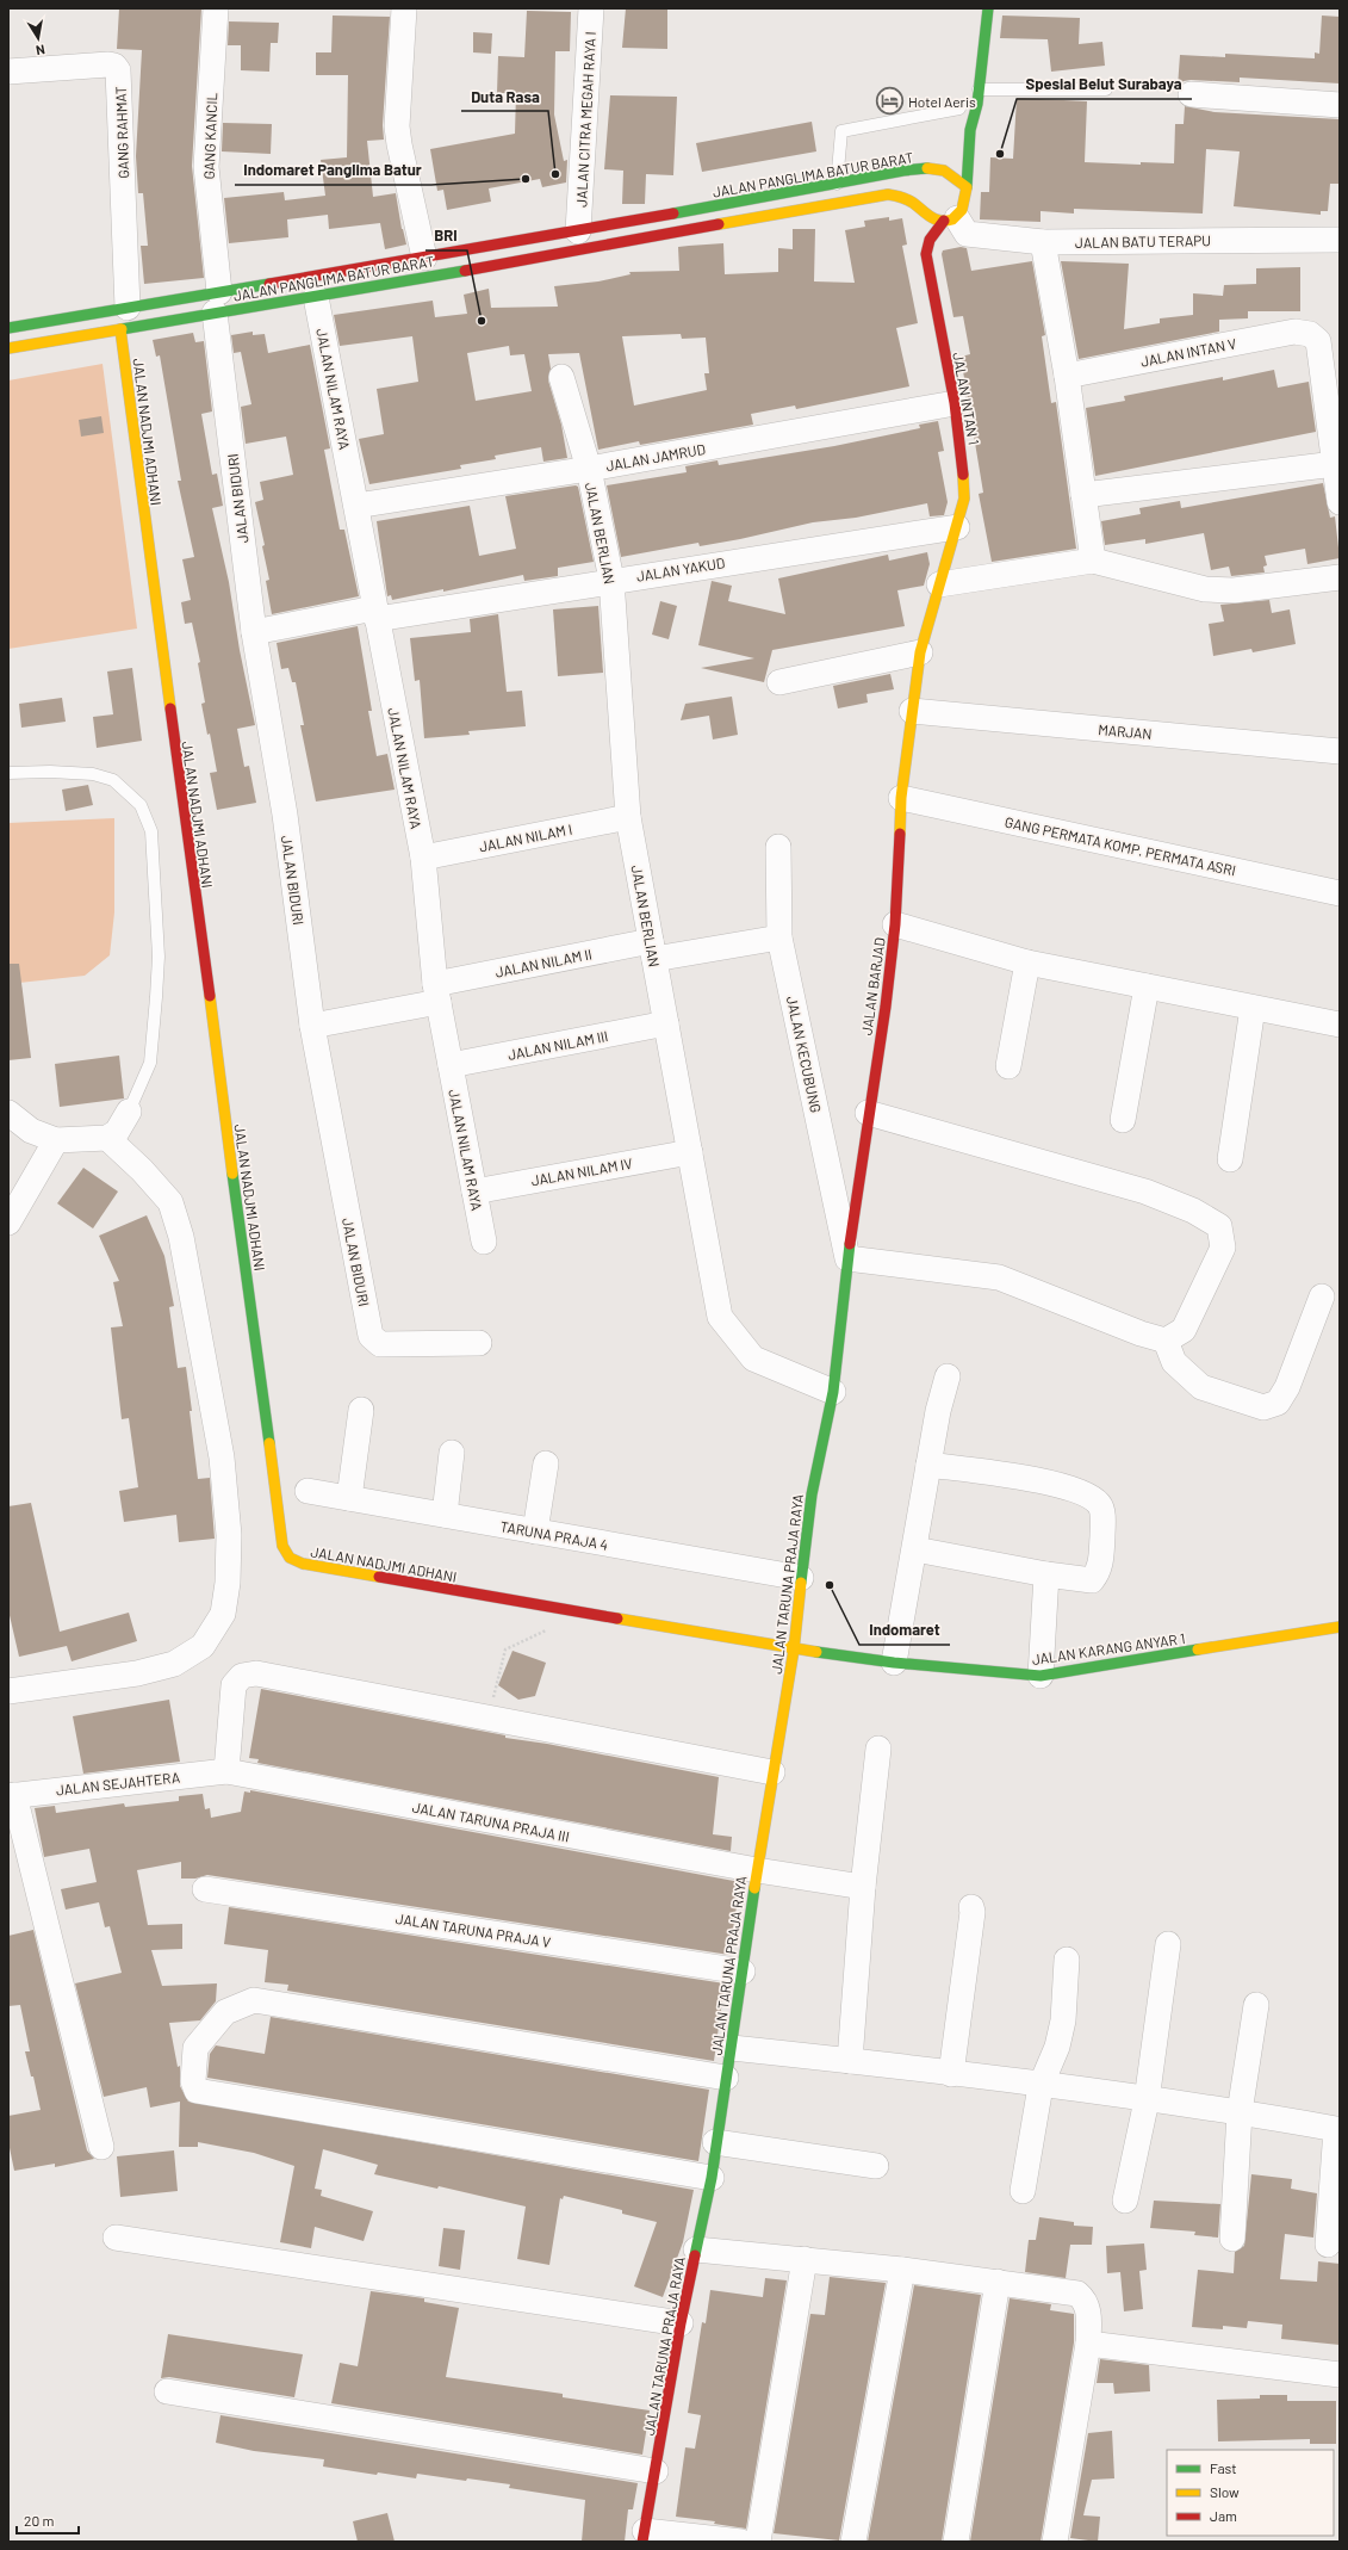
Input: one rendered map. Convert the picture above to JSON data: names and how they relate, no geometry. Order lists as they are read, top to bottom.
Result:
{
  "streets": {
    "main road": [
      "JALAN PANGLIMA BATUR BARAT",
      "JALAN INTAN 1",
      "JALAN NADJMI ADHANI",
      "JALAN BARJAD",
      "JALAN TARUNA PRAJA RAYA",
      "JALAN KARANG ANYAR 1"
    ],
    "street": [
      "JALAN CITRA MEGAH RAYA I",
      "GANG RAHMAT",
      "GANG KANCIL",
      "JALAN BATU TERAPU",
      "JALAN INTAN V",
      "JALAN NILAM RAYA",
      "JALAN JAMRUD",
      "JALAN BIDURI",
      "JALAN BERLIAN",
      "JALAN YAKUD",
      "MARJAN",
      "JALAN NILAM I",
      "GANG PERMATA KOMP. PERMATA ASRI",
      "JALAN NILAM II",
      "JALAN NILAM III",
      "JALAN KECUBUNG",
      "JALAN NILAM IV",
      "TARUNA PRAJA 4",
      "JALAN SEJAHTERA",
      "JALAN TARUNA PRAJA III",
      "JALAN TARUNA PRAJA V"
    ]
  },
  "crossings": [
    ["JALAN CITRA MEGAH RAYA I", "JALAN PANGLIMA BATUR BARAT"],
    ["GANG RAHMAT", "JALAN PANGLIMA BATUR BARAT"],
    ["GANG RAHMAT", "JALAN NADJMI ADHANI"],
    ["GANG KANCIL", "JALAN PANGLIMA BATUR BARAT"],
    ["GANG KANCIL", "JALAN BIDURI"],
    ["JALAN PANGLIMA BATUR BARAT", "JALAN BATU TERAPU"],
    ["JALAN PANGLIMA BATUR BARAT", "JALAN NILAM RAYA"],
    ["JALAN PANGLIMA BATUR BARAT", "JALAN INTAN 1"],
    ["JALAN PANGLIMA BATUR BARAT", "JALAN NADJMI ADHANI"],
    ["JALAN PANGLIMA BATUR BARAT", "JALAN BIDURI"],
    ["JALAN BATU TERAPU", "JALAN INTAN 1"],
    ["JALAN NILAM RAYA", "JALAN JAMRUD"],
    ["JALAN NILAM RAYA", "JALAN YAKUD"],
    ["JALAN NILAM RAYA", "JALAN NILAM I"],
    ["JALAN NILAM RAYA", "JALAN NILAM II"],
    ["JALAN NILAM RAYA", "JALAN NILAM III"],
    ["JALAN NILAM RAYA", "JALAN NILAM IV"],
    ["JALAN INTAN 1", "JALAN JAMRUD"],
    ["JALAN INTAN 1", "JALAN YAKUD"],
    ["JALAN INTAN 1", "JALAN BARJAD"],
    ["JALAN NADJMI ADHANI", "JALAN TARUNA PRAJA RAYA"],
    ["JALAN NADJMI ADHANI", "JALAN KARANG ANYAR 1"],
    ["JALAN JAMRUD", "JALAN BERLIAN"],
    ["JALAN BIDURI", "JALAN YAKUD"],
    ["JALAN BIDURI", "JALAN NILAM II"],
    ["JALAN BERLIAN", "JALAN YAKUD"],
    ["JALAN BERLIAN", "JALAN NILAM I"],
    ["JALAN BERLIAN", "JALAN NILAM II"],
    ["JALAN BERLIAN", "JALAN BARJAD"],
    ["JALAN BERLIAN", "JALAN NILAM III"],
    ["JALAN BERLIAN", "JALAN NILAM IV"],
    ["JALAN BERLIAN", "JALAN TARUNA PRAJA RAYA"],
    ["MARJAN", "JALAN BARJAD"],
    ["GANG PERMATA KOMP. PERMATA ASRI", "JALAN BARJAD"],
    ["JALAN NILAM II", "JALAN KECUBUNG"],
    ["JALAN BARJAD", "JALAN KECUBUNG"],
    ["JALAN BARJAD", "JALAN TARUNA PRAJA RAYA"],
    ["TARUNA PRAJA 4", "JALAN TARUNA PRAJA RAYA"],
    ["JALAN TARUNA PRAJA RAYA", "JALAN KARANG ANYAR 1"],
    ["JALAN TARUNA PRAJA RAYA", "JALAN TARUNA PRAJA III"],
    ["JALAN TARUNA PRAJA RAYA", "JALAN TARUNA PRAJA V"],
    ["JALAN SEJAHTERA", "JALAN TARUNA PRAJA III"]
  ],
  "places": {
    "hotel": ["Hotel Aeris"],
    "other": [
      "Spesial Belut Surabaya",
      "Duta Rasa",
      "Indomaret Panglima Batur",
      "BRI",
      "Indomaret"
    ]
  },
  "legend": ["Fast", "Slow", "Jam"],
  "scale_bar": "20 m",
  "north": "bottom"
}
